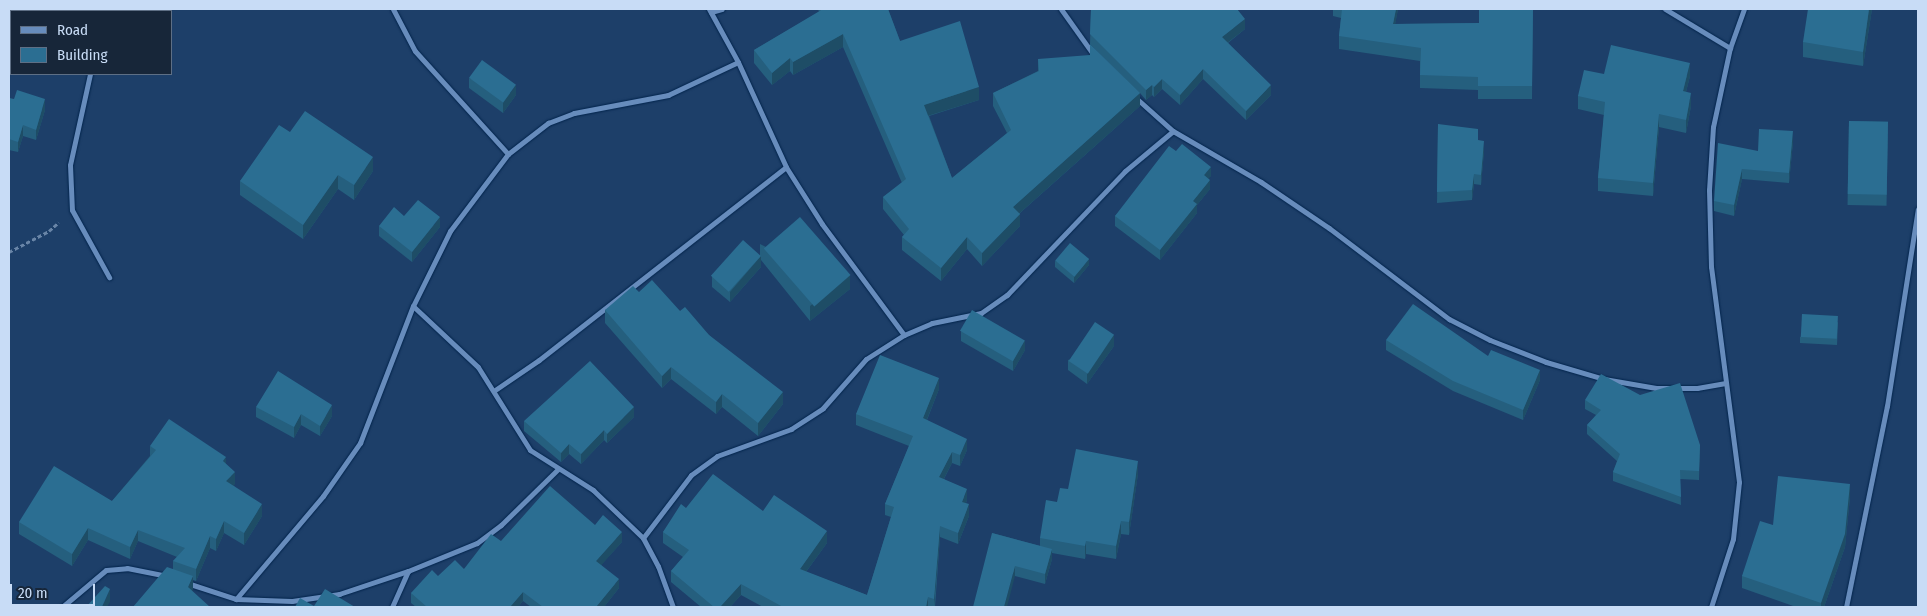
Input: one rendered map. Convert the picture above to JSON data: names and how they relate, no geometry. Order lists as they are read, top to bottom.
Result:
{
  "legend": ["Road", "Building"],
  "scale_bar": "20 m"
}
